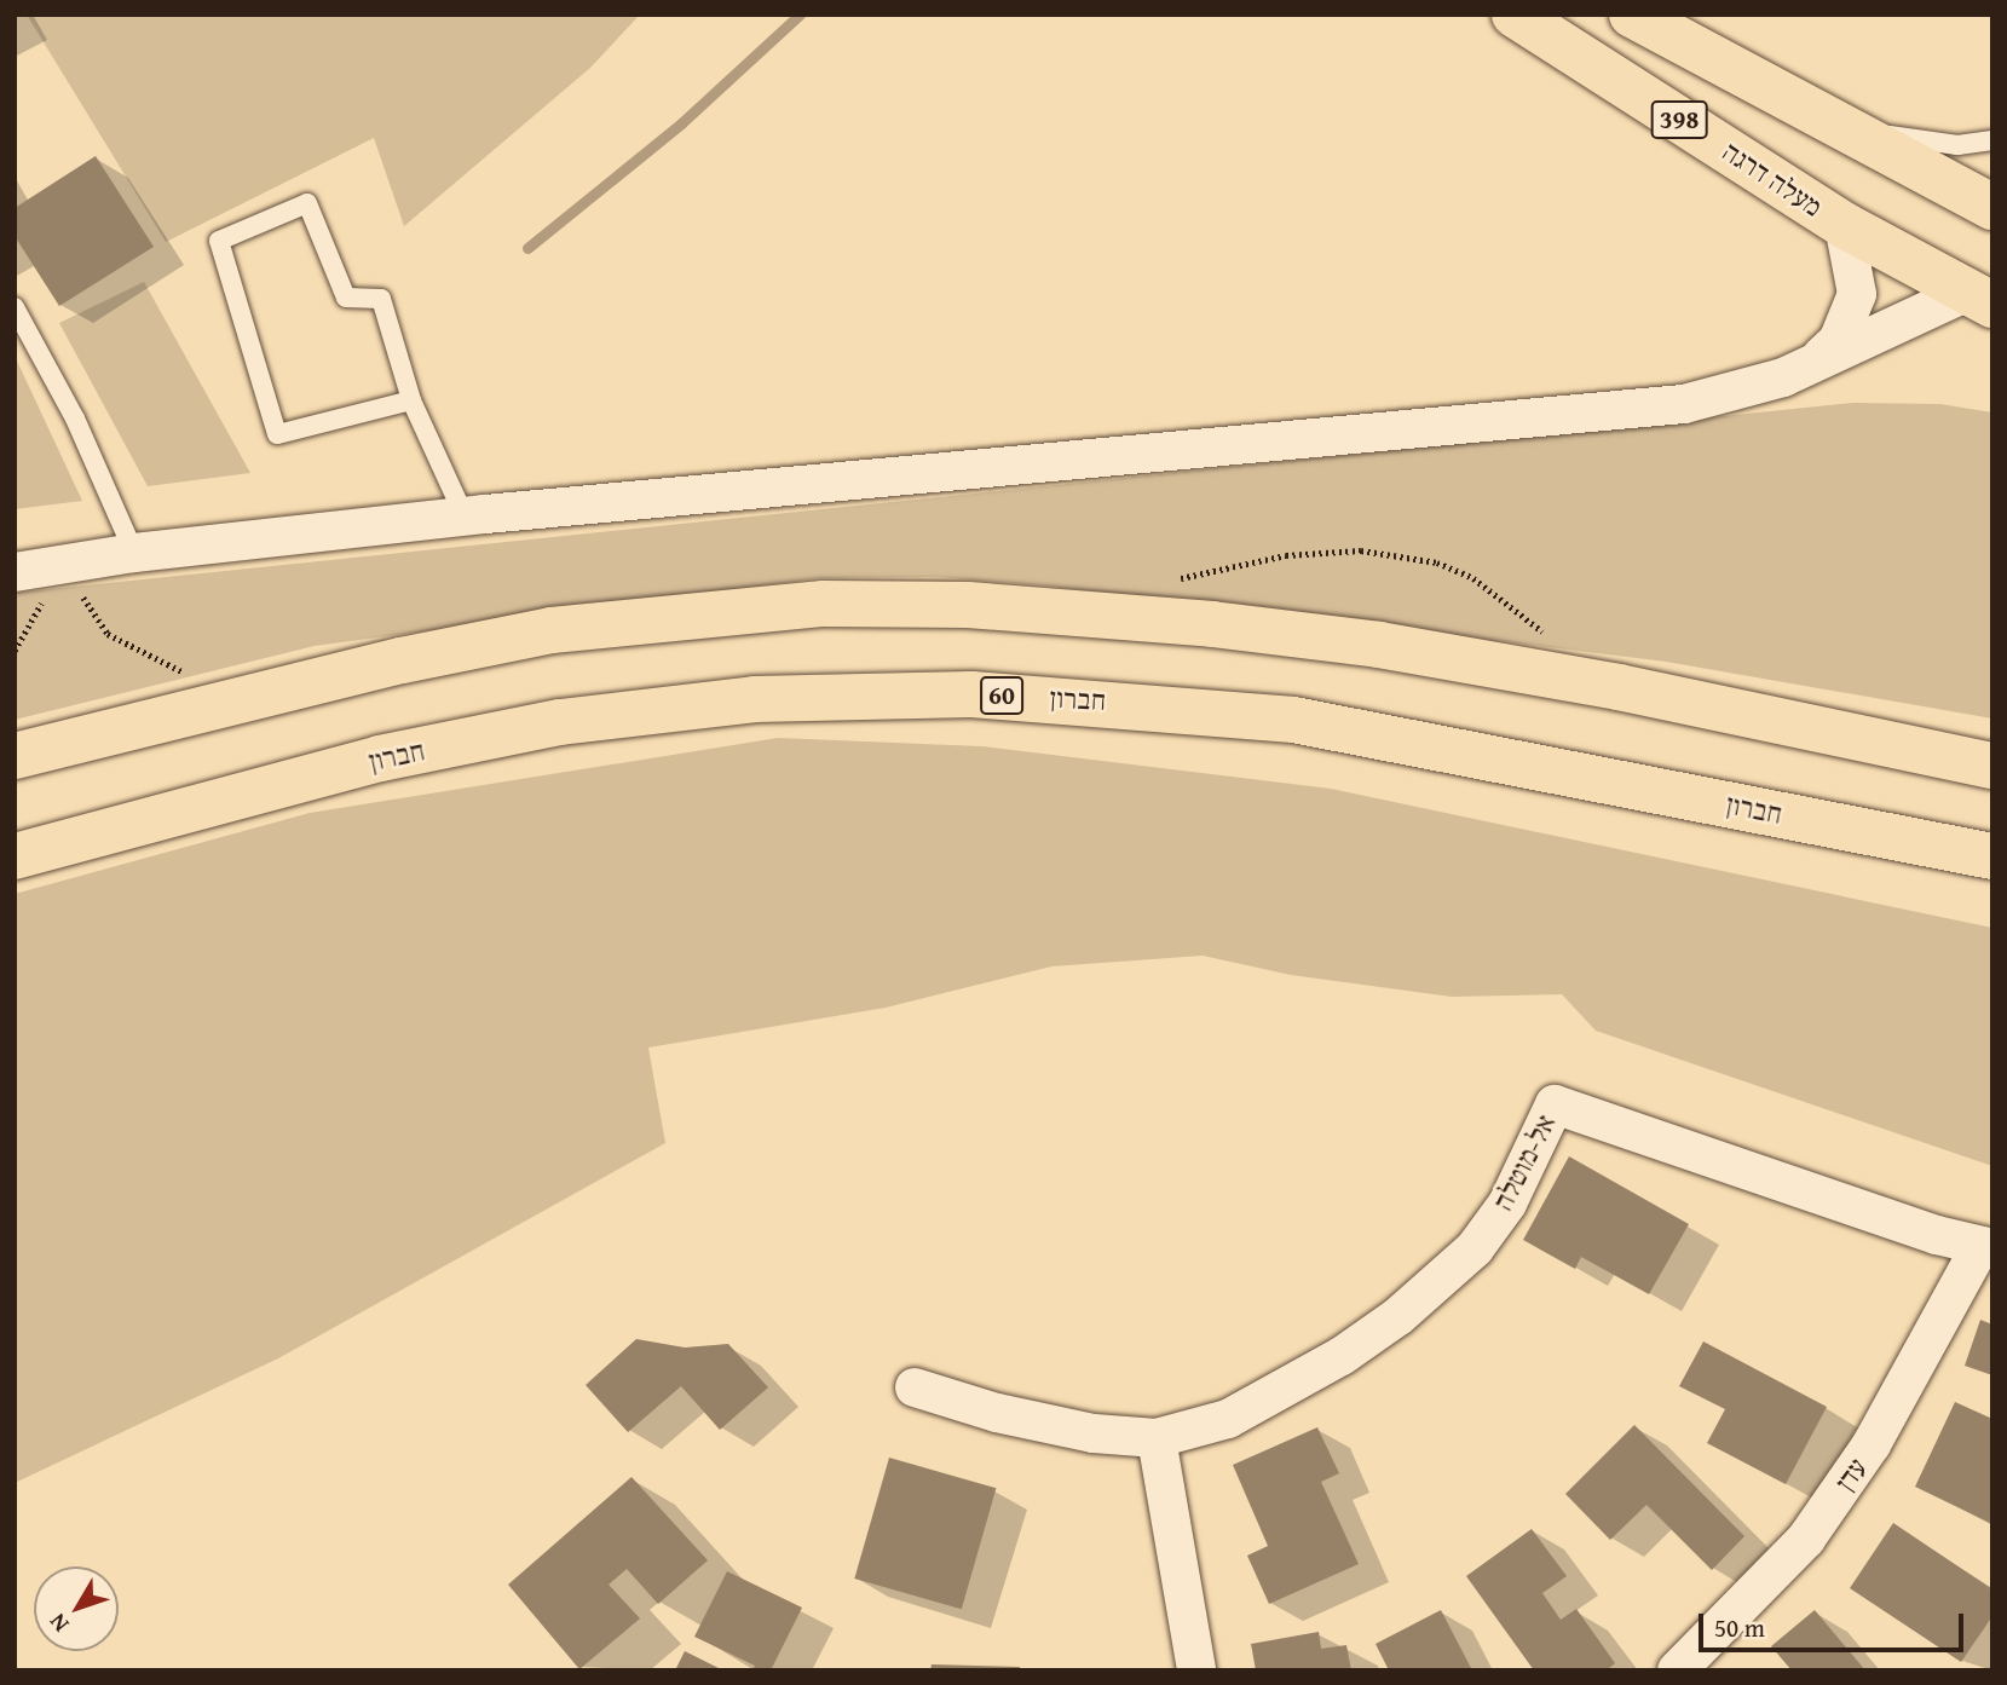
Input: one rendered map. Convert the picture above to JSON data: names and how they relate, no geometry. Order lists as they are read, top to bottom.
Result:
{
  "streets": {
    "main road": [
      "398",
      "מעלה דרגה",
      "60",
      "חברון"
    ],
    "street": ["אל-מוטלה", "עדן"]
  },
  "crossings": [
    ["אל-מוטלה", "עדן"]
  ],
  "scale_bar": "50 m",
  "north": "bottom left"
}
